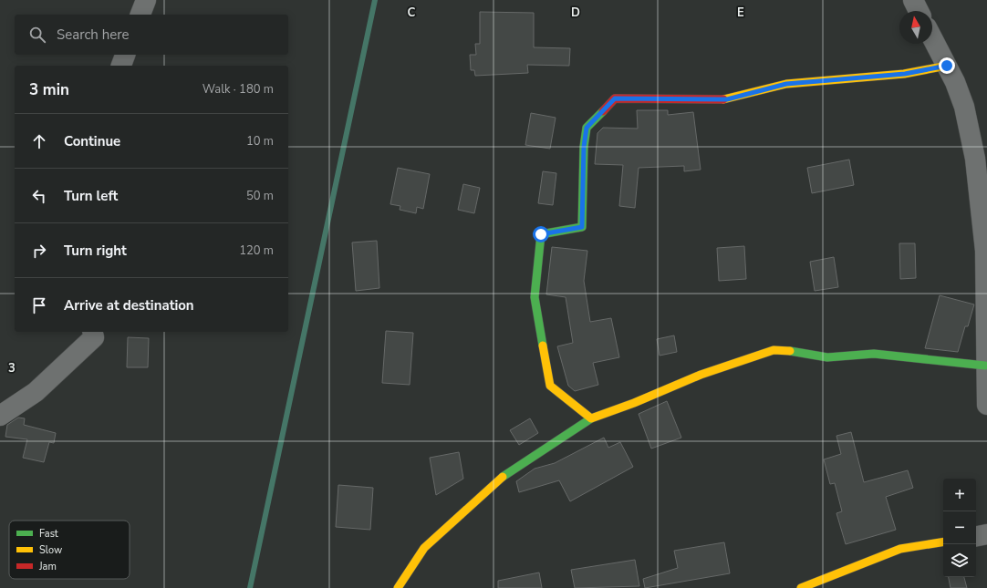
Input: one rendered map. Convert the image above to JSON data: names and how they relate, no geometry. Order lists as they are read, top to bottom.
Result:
{
  "legend": ["Fast", "Slow", "Jam"],
  "north": "top",
  "page": {
    "search": "Search here",
    "heading": ["3 min", "Walk · 180 m"],
    "list": [
      ["Continue", "10 m"],
      ["Turn left", "50 m"],
      ["Turn right", "120 m"],
      "Arrive at destination"
    ],
    "map_buttons": ["+", "−"]
  },
  "grid": {
    "columns": ["C", "D", "E"],
    "rows": ["3"]
  }
}
